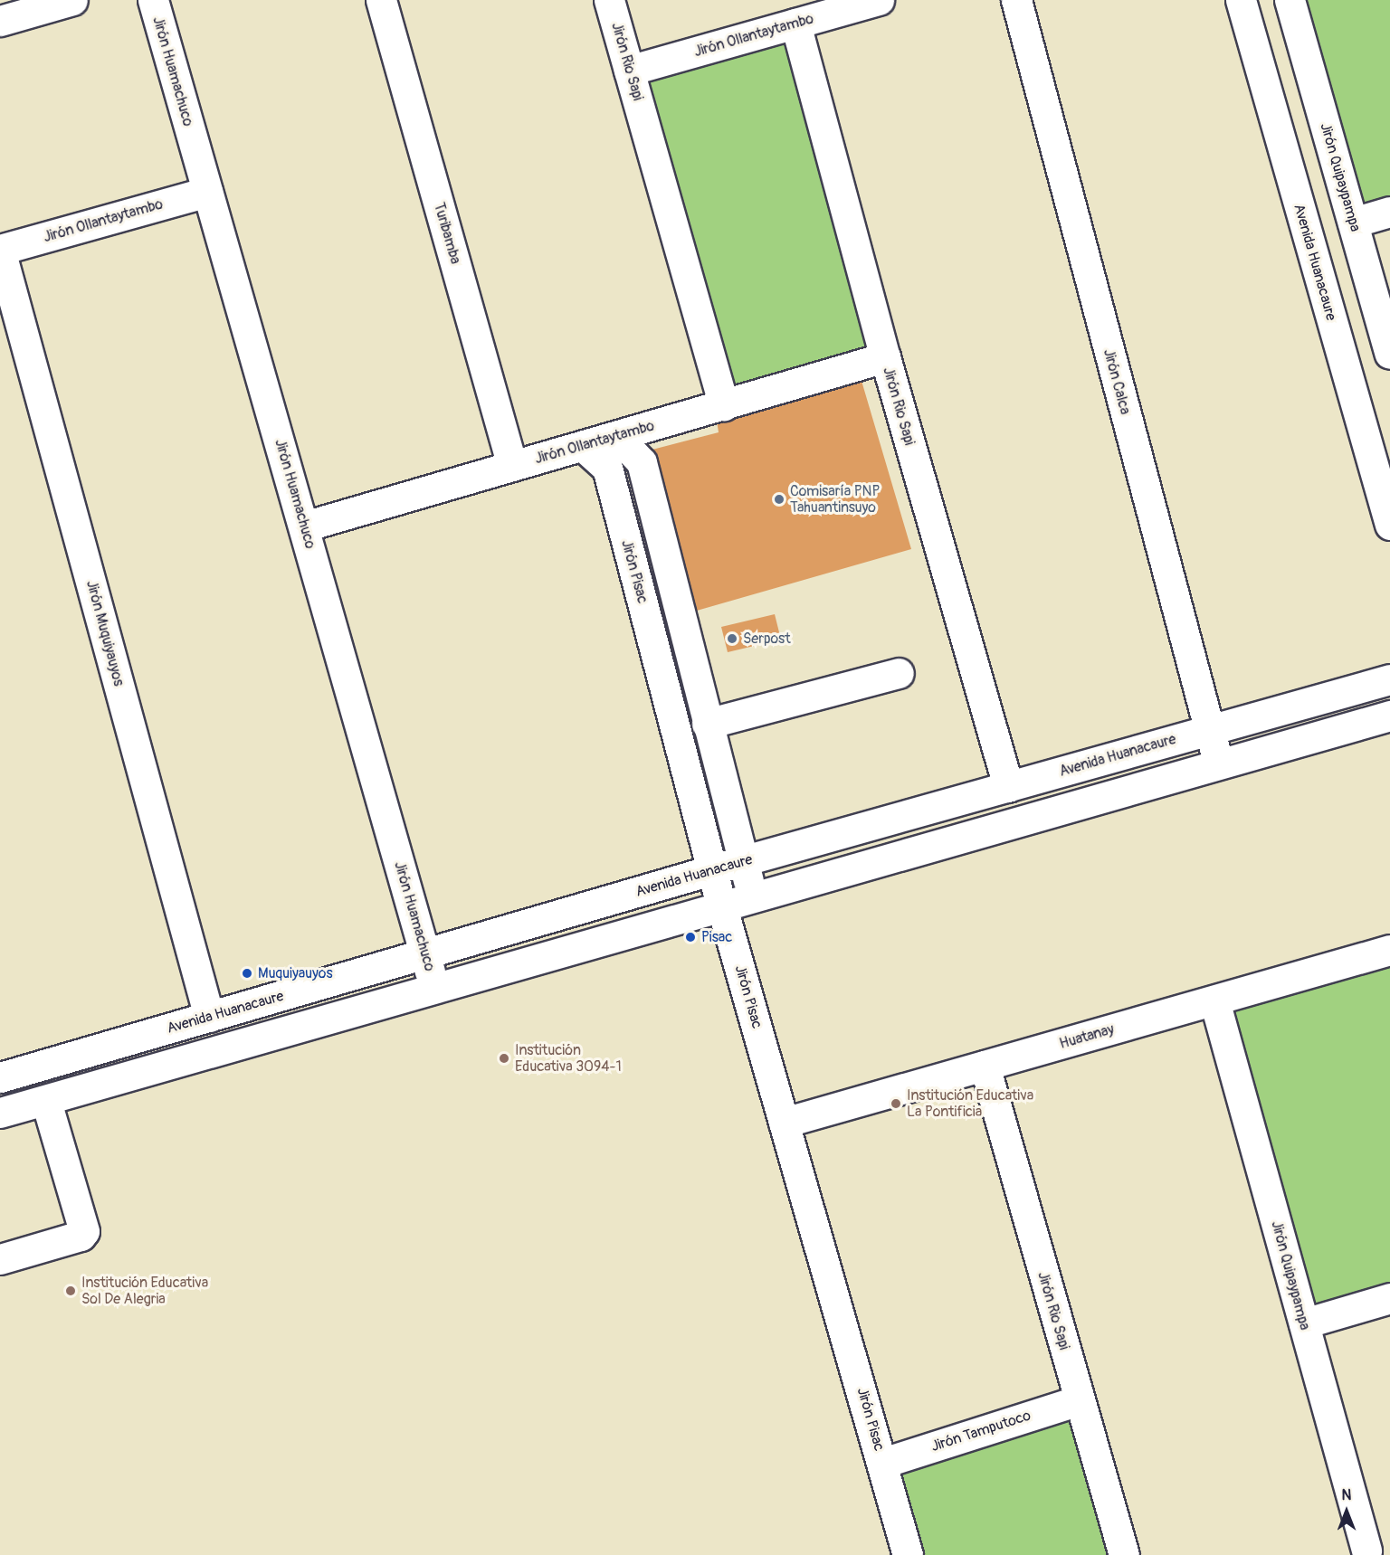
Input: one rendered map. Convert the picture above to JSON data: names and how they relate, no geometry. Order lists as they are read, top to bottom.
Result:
{
  "streets": {
    "street": [
      "Jirón Ollantaytambo",
      "Jirón Rio Sapi",
      "Jirón Huamachuco",
      "Jirón Quipaypampa",
      "Turibamba",
      "Avenida Huanacaure",
      "Jirón Calca",
      "Jirón Pisac",
      "Jirón Muquiyauyos",
      "Huatanay",
      "Jirón Tamputoco"
    ]
  },
  "crossings": [
    ["Jirón Ollantaytambo", "Jirón Rio Sapi"],
    ["Jirón Ollantaytambo", "Jirón Huamachuco"],
    ["Jirón Ollantaytambo", "Turibamba"],
    ["Jirón Ollantaytambo", "Jirón Pisac"],
    ["Jirón Ollantaytambo", "Jirón Muquiyauyos"],
    ["Jirón Rio Sapi", "Avenida Huanacaure"],
    ["Jirón Rio Sapi", "Huatanay"],
    ["Jirón Rio Sapi", "Jirón Tamputoco"],
    ["Jirón Huamachuco", "Avenida Huanacaure"],
    ["Jirón Quipaypampa", "Huatanay"],
    ["Avenida Huanacaure", "Jirón Calca"],
    ["Avenida Huanacaure", "Jirón Pisac"],
    ["Avenida Huanacaure", "Jirón Muquiyauyos"],
    ["Jirón Pisac", "Huatanay"],
    ["Jirón Pisac", "Jirón Tamputoco"]
  ],
  "places": [
    "Comisaría PNP Tahuantinsuyo",
    "Serpost",
    "Pisac",
    "Muquiyauyos",
    "Institución Educativa 3094-1",
    "Institución Educativa La Pontificia",
    "Institución Educativa Sol De Alegria"
  ],
  "north": "top"
}
